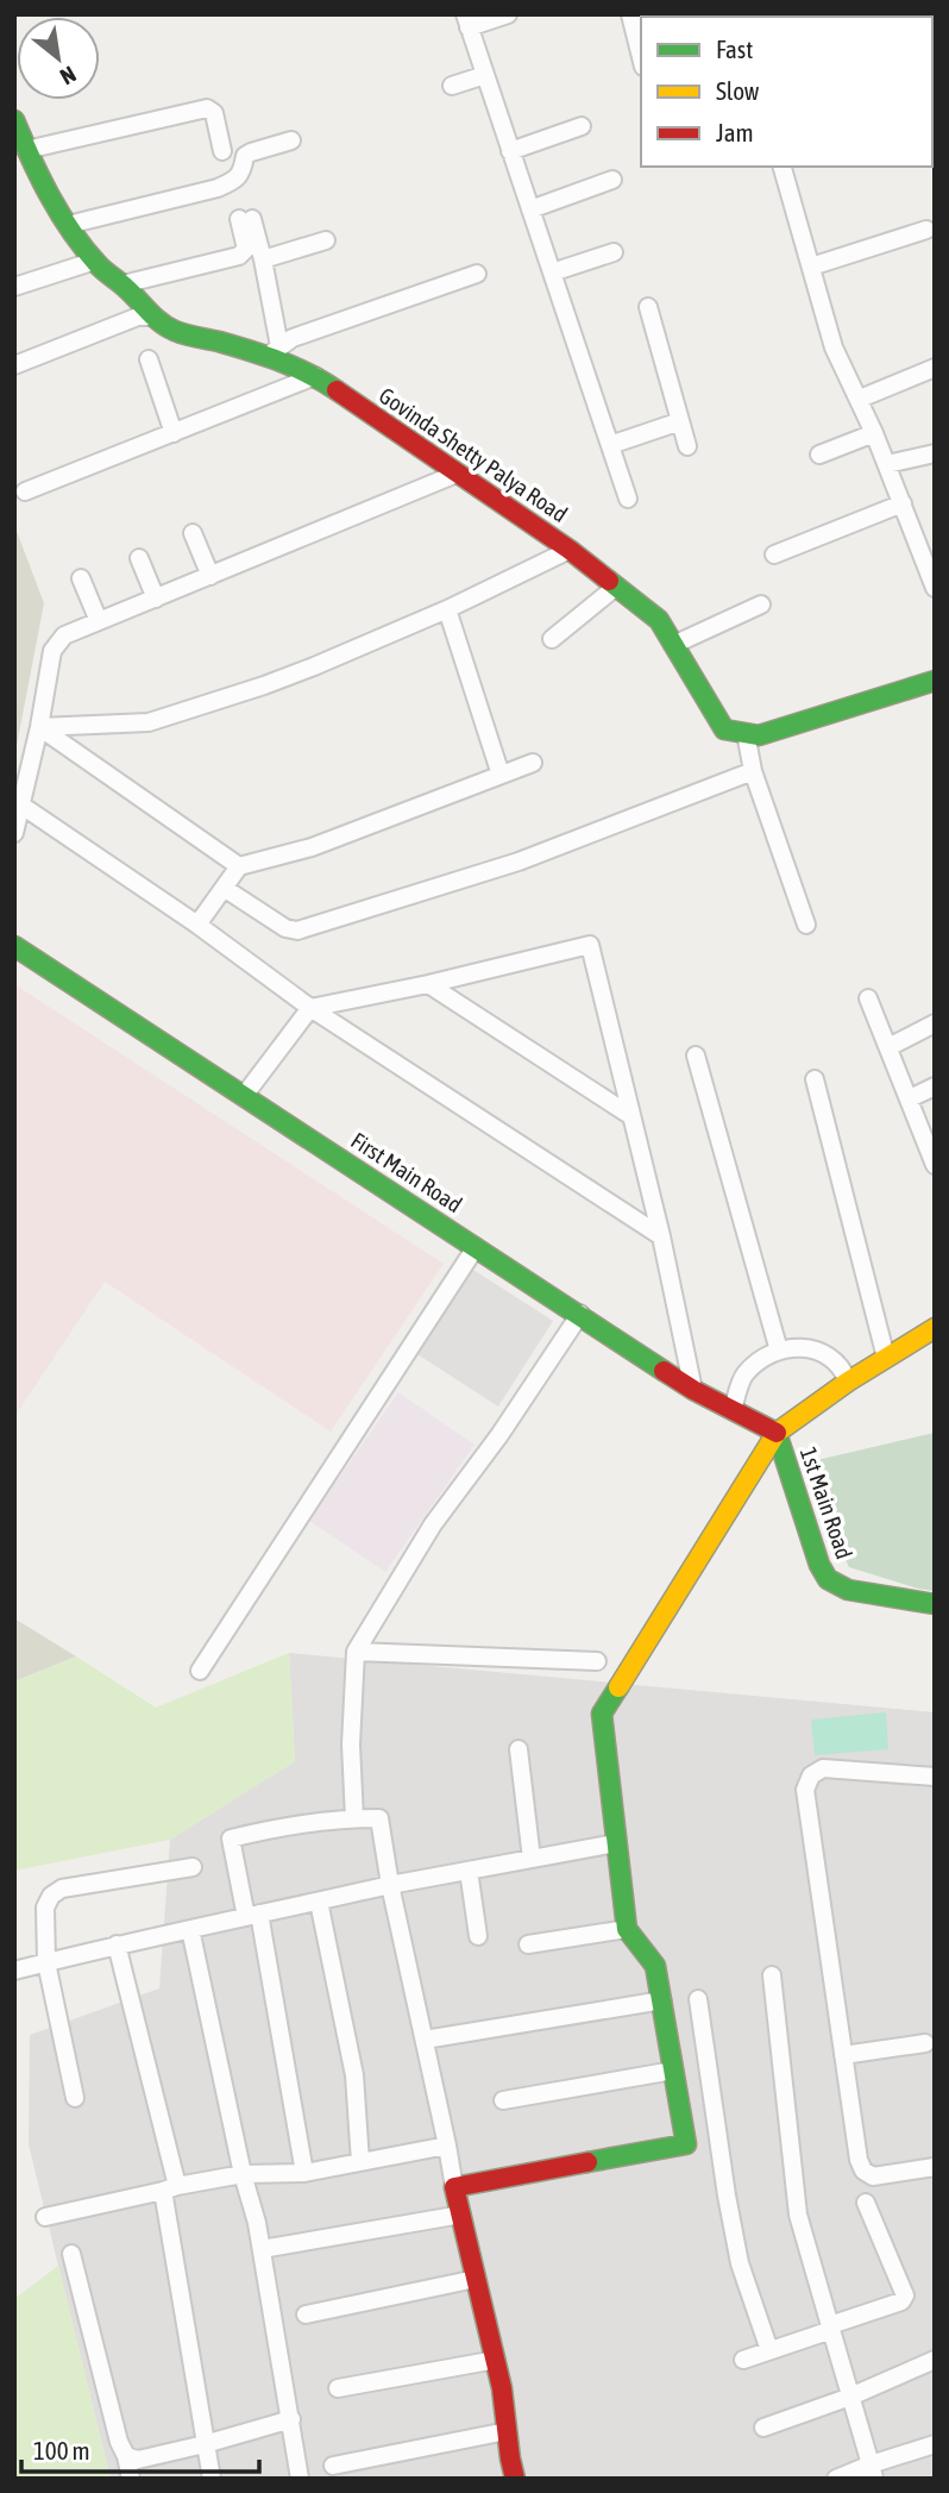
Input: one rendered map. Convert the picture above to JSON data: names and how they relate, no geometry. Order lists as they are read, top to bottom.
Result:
{
  "streets": {
    "street": ["Govinda Shetty Palya Road", "First Main Road", "1st Main Road"]
  },
  "crossings": [
    ["First Main Road", "1st Main Road"]
  ],
  "legend": ["Fast", "Slow", "Jam"],
  "scale_bar": "100 m",
  "north": "bottom right"
}
